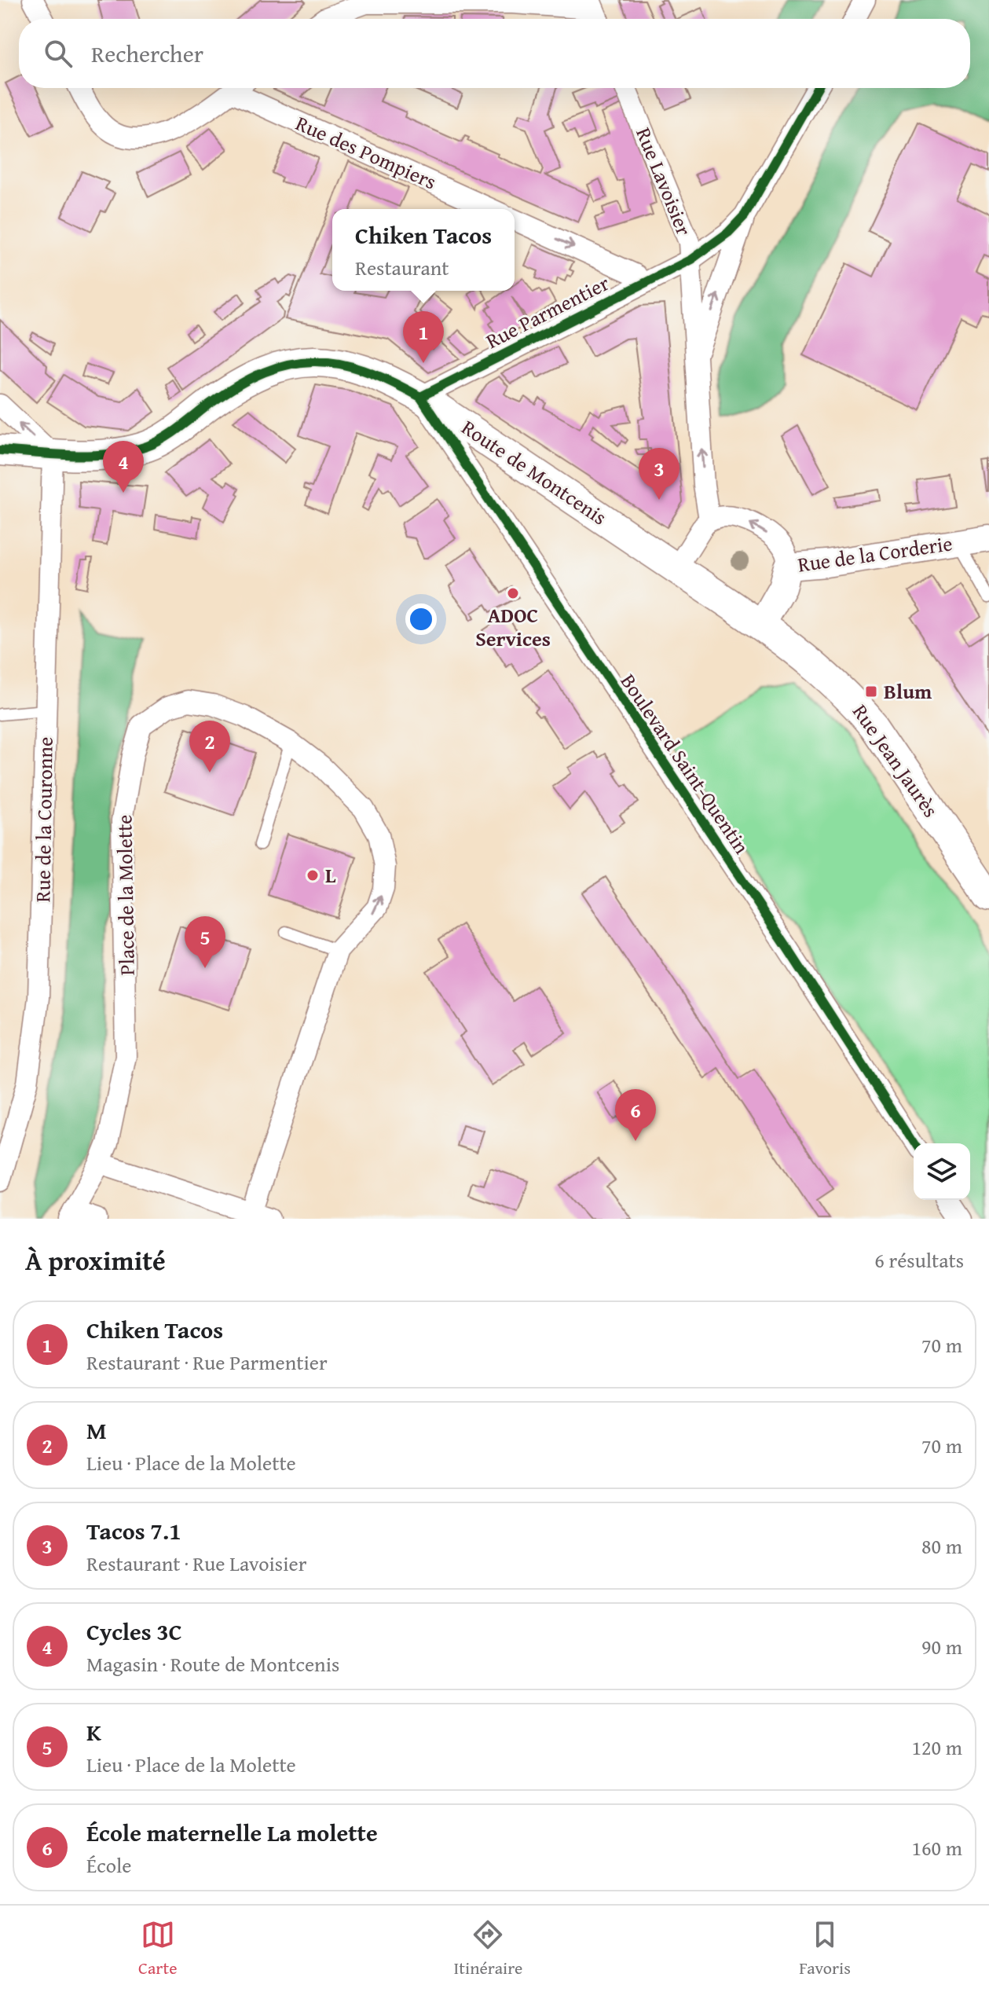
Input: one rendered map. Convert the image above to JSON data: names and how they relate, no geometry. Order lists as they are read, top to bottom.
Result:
{
  "streets": {
    "main road": ["Route de Montcenis", "Rue Jean Jaurès"],
    "street": [
      "Rue des Pompiers",
      "Rue Lavoisier",
      "Rue Parmentier",
      "Rue de la Corderie",
      "Boulevard Saint-Quentin",
      "Rue de la Couronne",
      "Place de la Molette"
    ]
  },
  "crossings": [
    ["Rue Lavoisier", "Rue Parmentier"],
    ["Rue Parmentier", "Route de Montcenis"],
    ["Rue Parmentier", "Boulevard Saint-Quentin"],
    ["Route de Montcenis", "Rue de la Corderie"],
    ["Route de Montcenis", "Rue Jean Jaurès"],
    ["Route de Montcenis", "Boulevard Saint-Quentin"],
    ["Route de Montcenis", "Rue de la Couronne"],
    ["Rue de la Corderie", "Rue Jean Jaurès"]
  ],
  "places": {
    "other": ["ADOC Services", "L"],
    "transit": ["Blum"]
  },
  "page": {
    "search": "Rechercher",
    "popup": ["Chiken Tacos", "Restaurant"],
    "pins": [
      "1",
      "4",
      "3",
      "2",
      "5",
      "6"
    ],
    "heading": ["À proximité", "6 résultats"],
    "list": [
      {
        "mark": "1",
        "name": "Chiken Tacos",
        "note": "Restaurant · Rue Parmentier",
        "value": "70 m"
      },
      {
        "mark": "2",
        "name": "M",
        "note": "Lieu · Place de la Molette",
        "value": "70 m"
      },
      {
        "mark": "3",
        "name": "Tacos 7.1",
        "note": "Restaurant · Rue Lavoisier",
        "value": "80 m"
      },
      {
        "mark": "4",
        "name": "Cycles 3C",
        "note": "Magasin · Route de Montcenis",
        "value": "90 m"
      },
      {
        "mark": "5",
        "name": "K",
        "note": "Lieu · Place de la Molette",
        "value": "120 m"
      },
      {
        "mark": "6",
        "name": "École maternelle La molette",
        "note": "École",
        "value": "160 m"
      }
    ],
    "nav": ["Carte", "Itinéraire", "Favoris"]
  }
}
